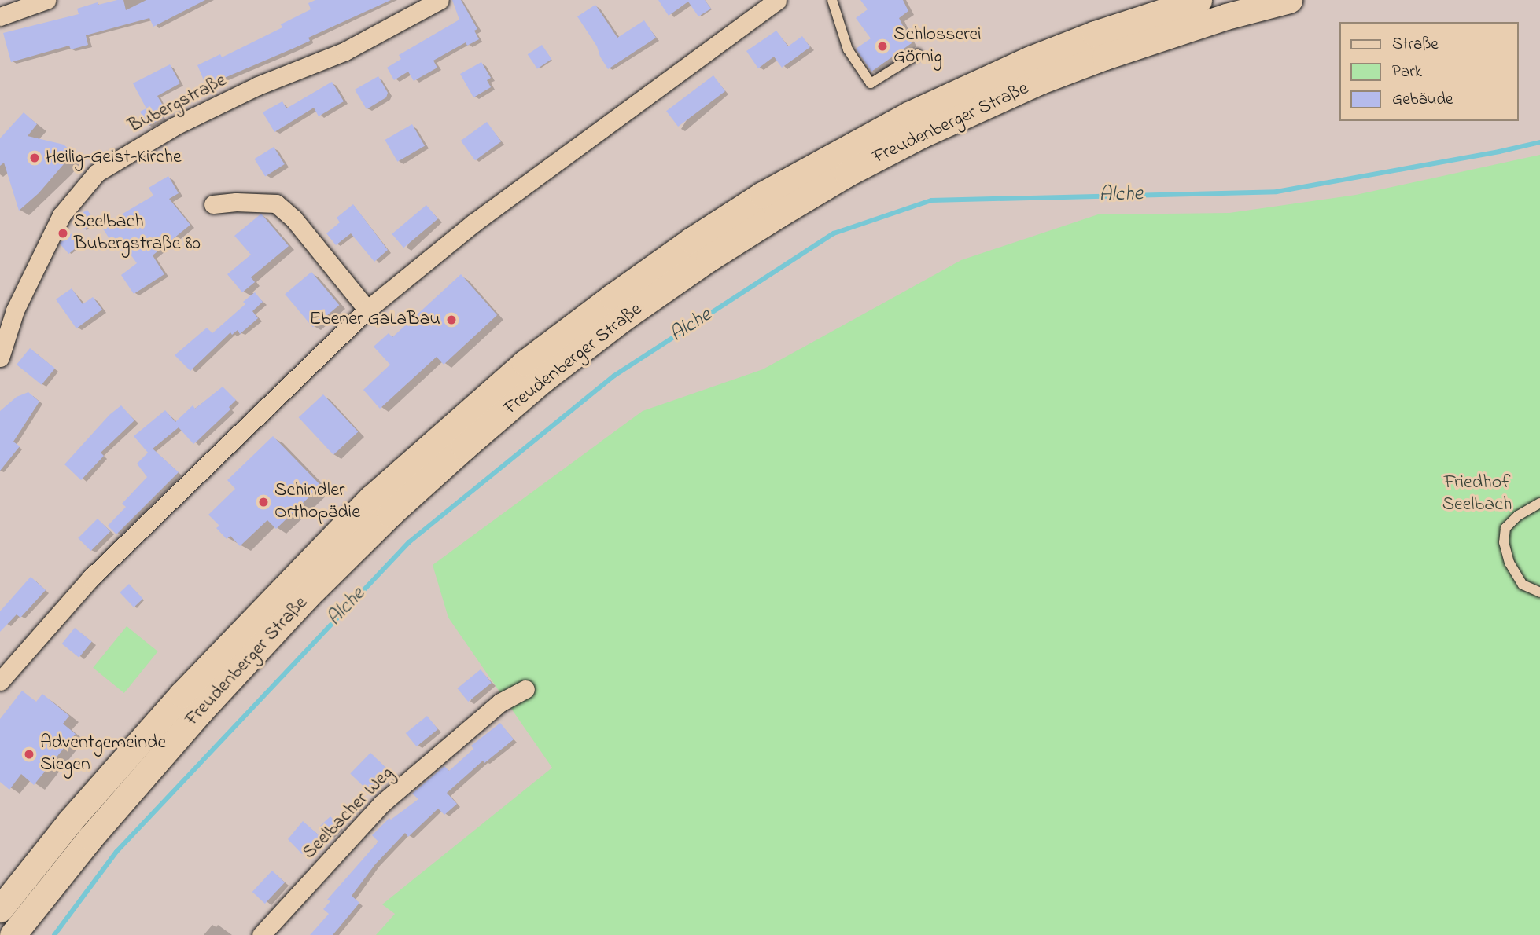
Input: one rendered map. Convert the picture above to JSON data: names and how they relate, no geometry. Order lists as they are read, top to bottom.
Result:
{
  "streets": {
    "main road": ["Freudenberger Straße"],
    "street": ["Bubergstraße", "Seelbacher Weg"]
  },
  "water": ["Alche"],
  "parks": ["Friedhof Seelbach"],
  "places": [
    "Schlosserei Görnig",
    "Heilig-Geist-Kirche",
    "Seelbach Bubergstraße 80",
    "Ebener GaLaBau",
    "Schindler Orthopädie",
    "Adventgemeinde Siegen"
  ],
  "legend": ["Straße", "Park", "Gebäude"]
}
